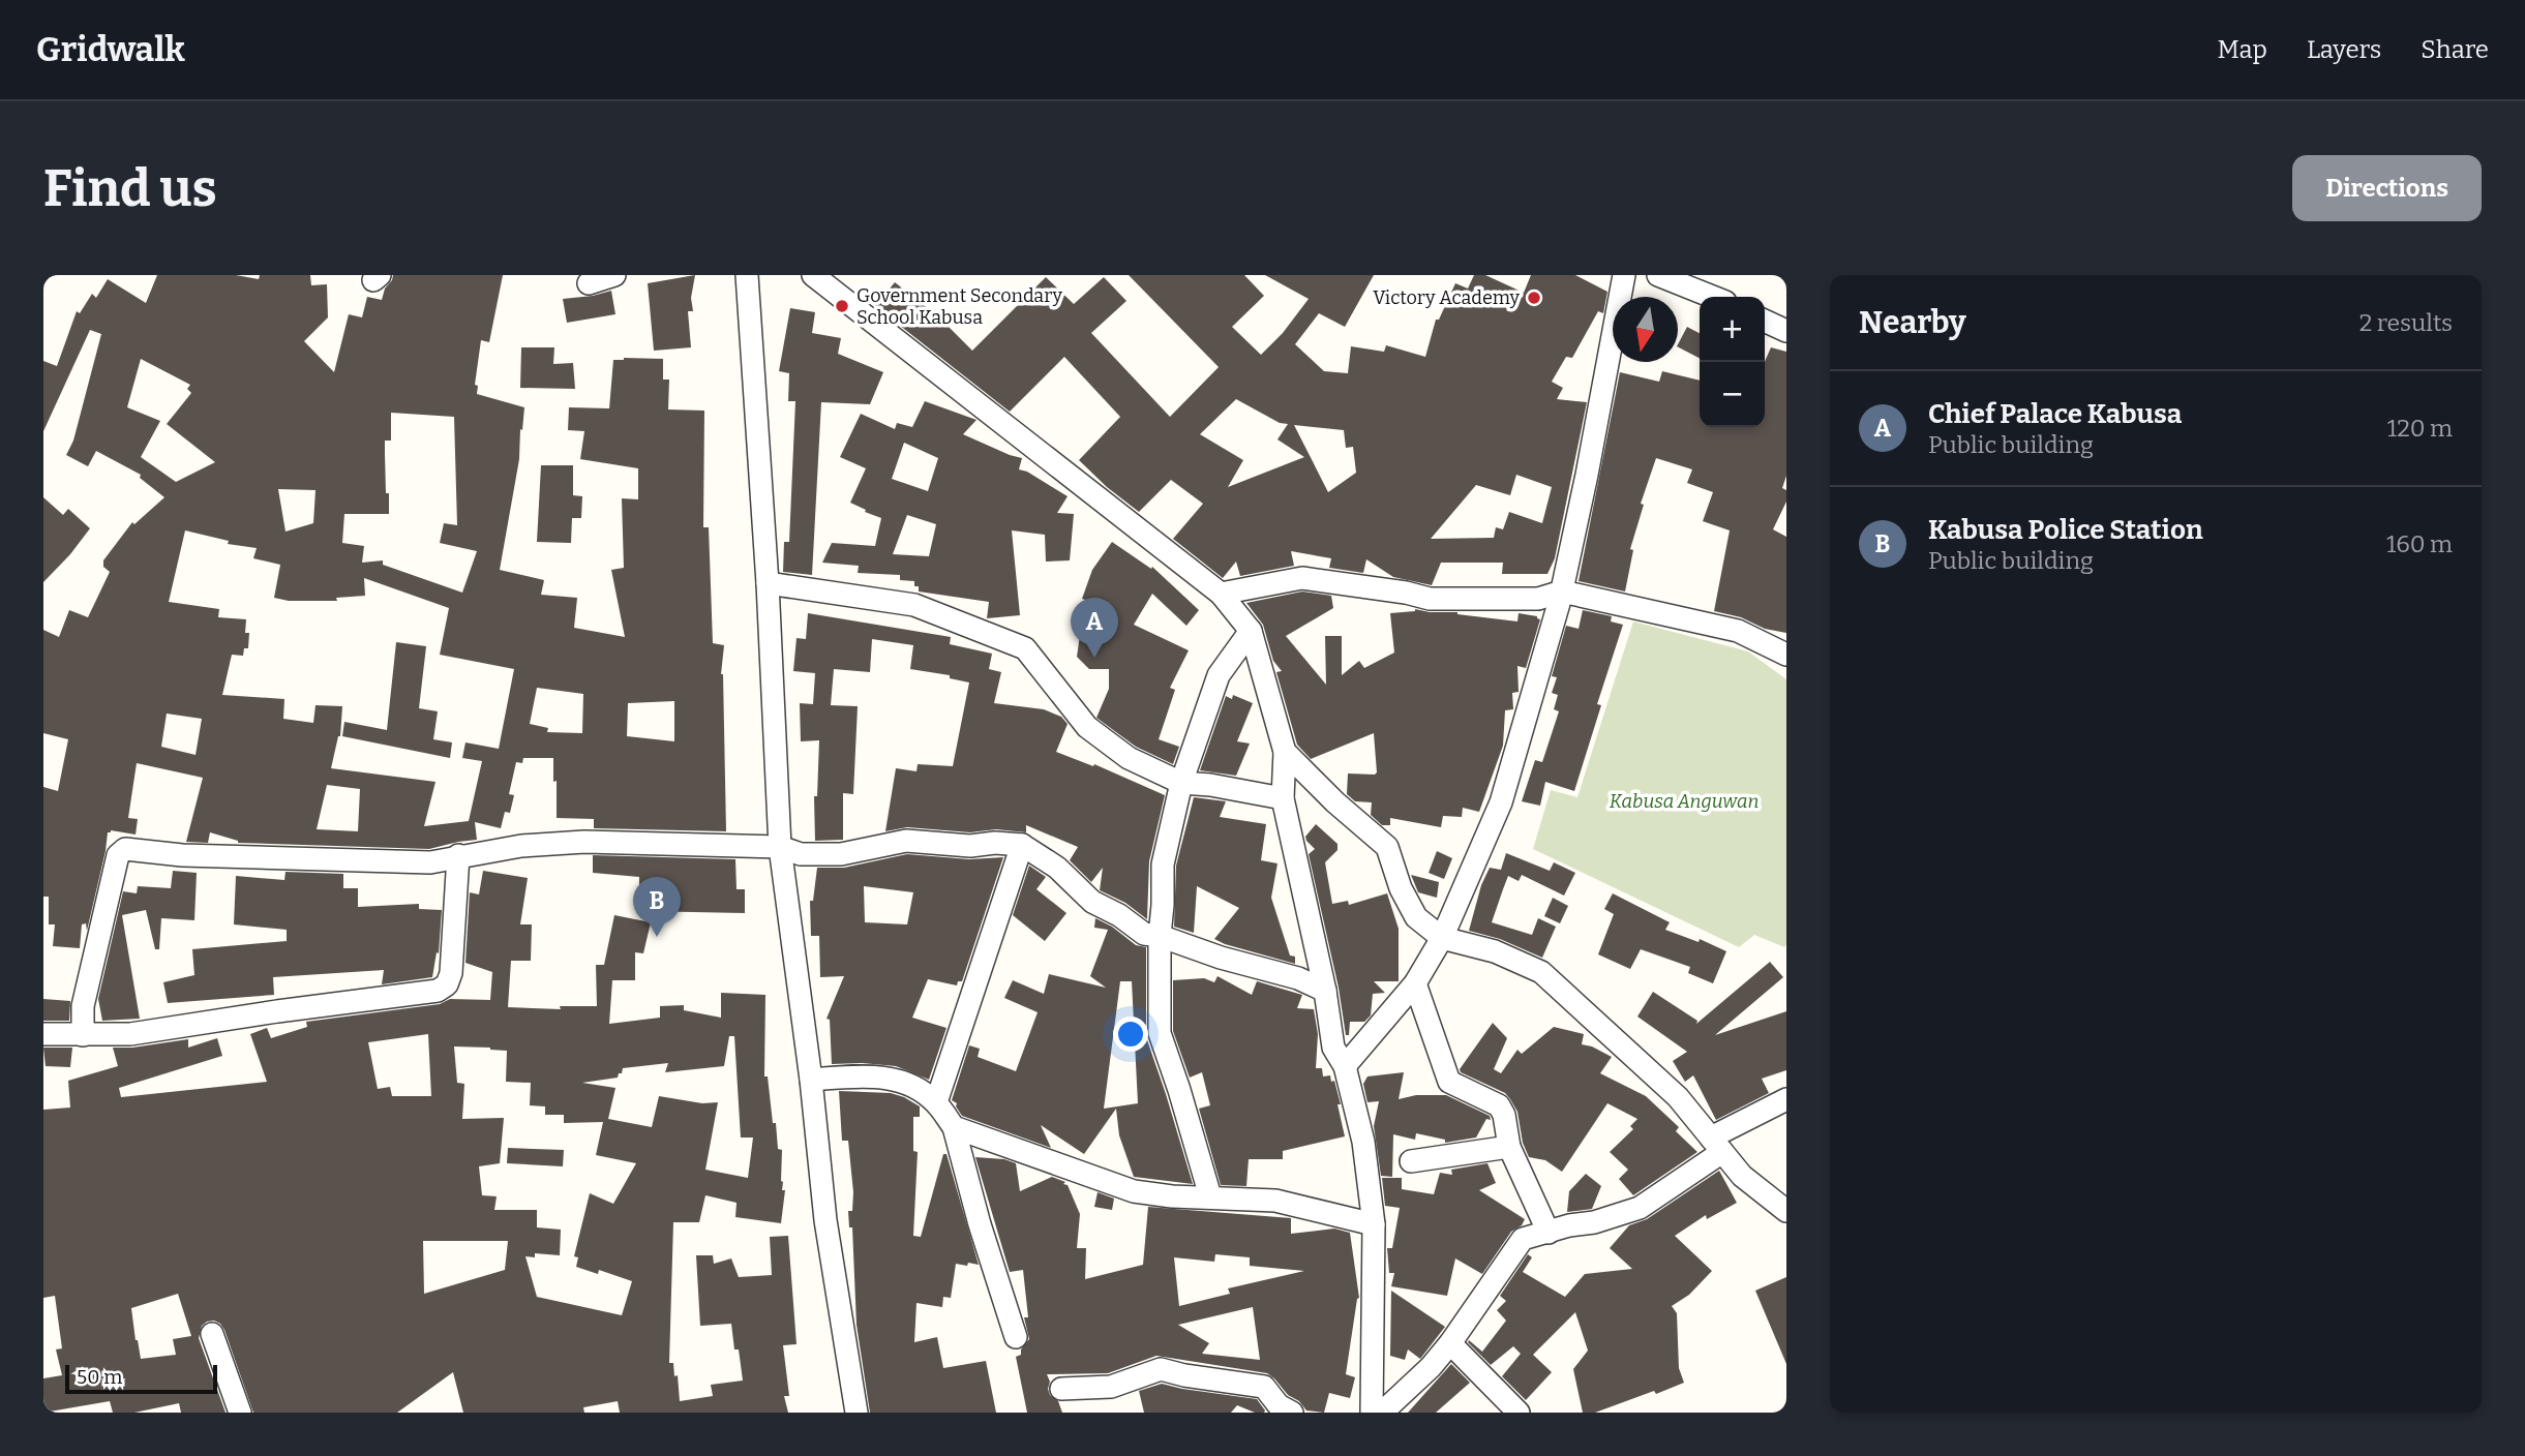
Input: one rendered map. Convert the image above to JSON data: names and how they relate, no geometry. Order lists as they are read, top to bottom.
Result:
{
  "parks": ["Kabusa Anguwan"],
  "places": ["Victory Academy", "Government Secondary School Kabusa"],
  "scale_bar": "50 m",
  "north": "bottom",
  "page": {
    "header": "Gridwalk",
    "nav": ["Map", "Layers", "Share"],
    "buttons": "Directions",
    "title": "Find us",
    "heading": ["Nearby", "2 results"],
    "map_buttons": ["+", "−"],
    "list": [
      {
        "mark": "A",
        "name": "Chief Palace Kabusa",
        "note": "Public building",
        "value": "120 m"
      },
      {
        "mark": "B",
        "name": "Kabusa Police Station",
        "note": "Public building",
        "value": "160 m"
      }
    ],
    "pins": ["A", "B"],
    "scale": "50 m"
  }
}
